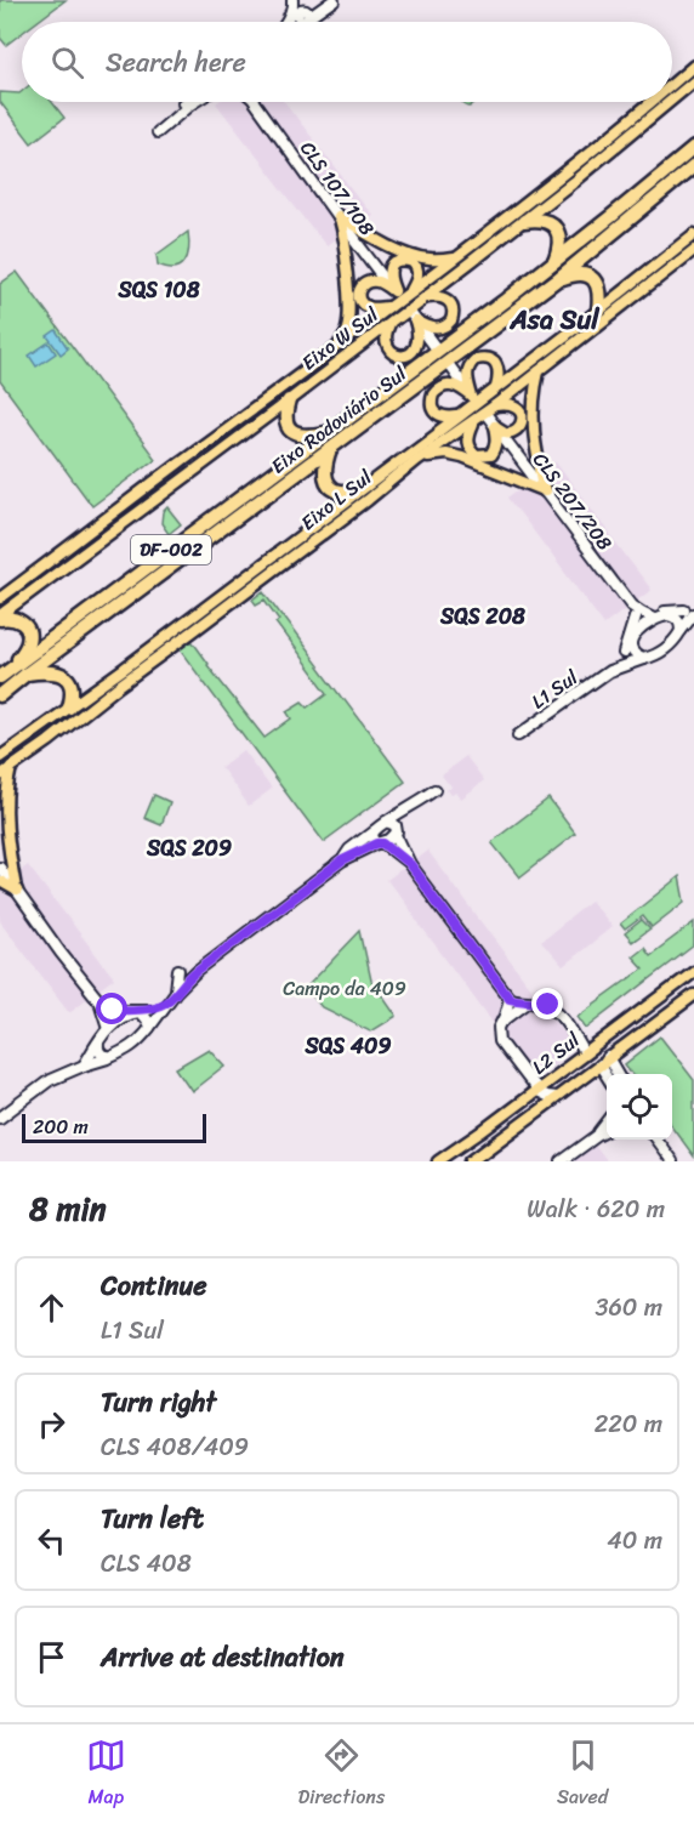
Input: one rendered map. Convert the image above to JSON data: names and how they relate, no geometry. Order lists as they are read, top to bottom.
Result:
{
  "streets": {
    "highway": ["Eixo Rodoviário Sul", "DF-002"],
    "main road": ["Eixo W Sul", "Eixo L Sul", "L2 Sul"],
    "street": ["CLS 107/108", "CLS 207/208", "L1 Sul"]
  },
  "crossings": [
    ["CLS 107/108", "Eixo W Sul"],
    ["CLS 207/208", "L1 Sul"]
  ],
  "districts": [
    "SQS 108",
    "Asa Sul",
    "SQS 208",
    "SQS 209",
    "SQS 409"
  ],
  "parks": ["Campo da 409"],
  "scale_bar": "200 m",
  "page": {
    "search": "Search here",
    "scale": "200 m",
    "heading": ["8 min", "Walk · 620 m"],
    "list": [
      ["Continue", "L1 Sul", "360 m"],
      ["Turn right", "CLS 408/409", "220 m"],
      ["Turn left", "CLS 408", "40 m"],
      "Arrive at destination"
    ],
    "nav": ["Map", "Directions", "Saved"]
  }
}
